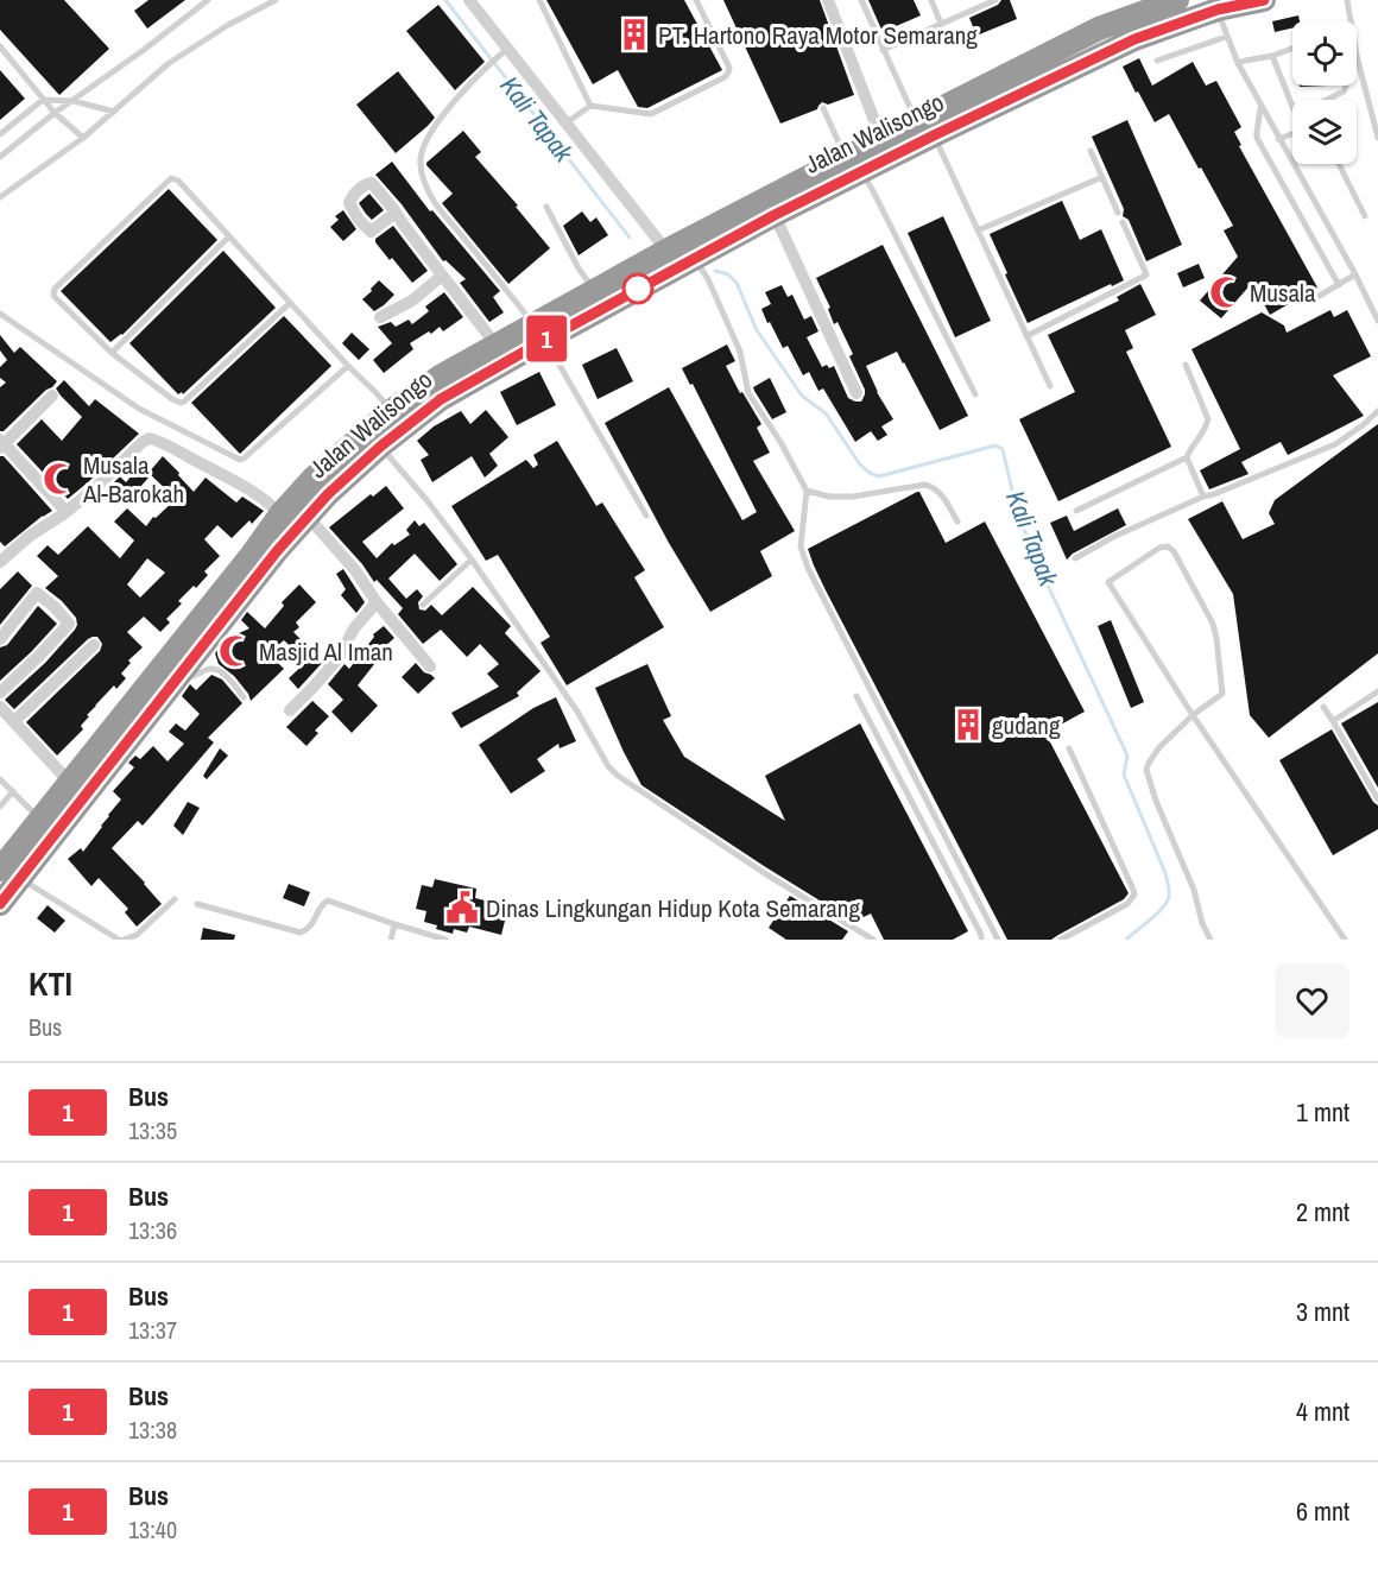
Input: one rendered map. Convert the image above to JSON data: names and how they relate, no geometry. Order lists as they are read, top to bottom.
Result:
{
  "streets": {
    "highway": ["Jalan Walisongo"]
  },
  "water": ["Kali Tapak"],
  "places": {
    "building": ["PT. Hartono Raya Motor Semarang", "gudang"],
    "mosque": ["Musala", "Musala Al-Barokah", "Masjid Al Iman"],
    "public building": ["Dinas Lingkungan Hidup Kota Semarang"]
  },
  "lines": ["bus line 1"],
  "page": {
    "on_map": "1",
    "heading": ["KTI", "Bus"],
    "list": [
      {
        "mark": "1",
        "name": "Bus",
        "note": "13:35",
        "value": "1 mnt"
      },
      {
        "mark": "1",
        "name": "Bus",
        "note": "13:36",
        "value": "2 mnt"
      },
      {
        "mark": "1",
        "name": "Bus",
        "note": "13:37",
        "value": "3 mnt"
      },
      {
        "mark": "1",
        "name": "Bus",
        "note": "13:38",
        "value": "4 mnt"
      },
      {
        "mark": "1",
        "name": "Bus",
        "note": "13:40",
        "value": "6 mnt"
      }
    ]
  }
}
